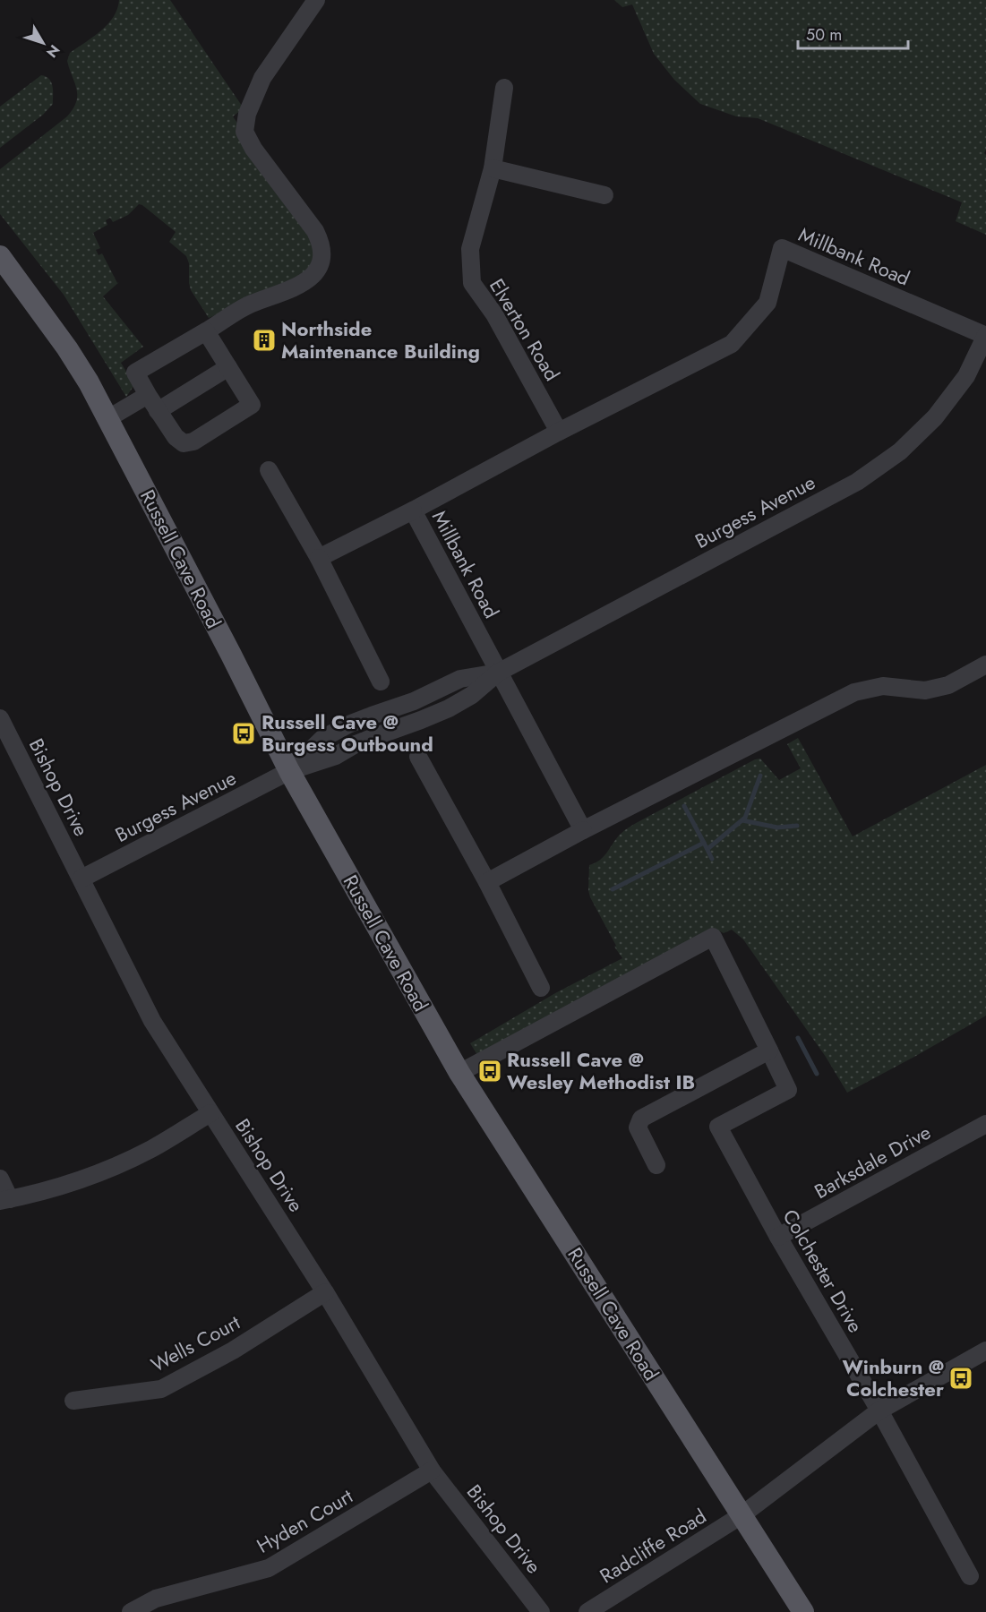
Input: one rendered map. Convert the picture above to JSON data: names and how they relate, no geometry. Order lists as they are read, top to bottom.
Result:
{
  "streets": {
    "main road": ["Russell Cave Road"],
    "street": [
      "Millbank Road",
      "Elverton Road",
      "Burgess Avenue",
      "Bishop Drive",
      "Barksdale Drive",
      "Colchester Drive",
      "Wells Court",
      "Hyden Court",
      "Radcliffe Road"
    ]
  },
  "crossings": [
    ["Millbank Road", "Elverton Road"],
    ["Millbank Road", "Burgess Avenue"],
    ["Burgess Avenue", "Russell Cave Road"],
    ["Burgess Avenue", "Bishop Drive"],
    ["Russell Cave Road", "Radcliffe Road"],
    ["Bishop Drive", "Wells Court"],
    ["Bishop Drive", "Hyden Court"],
    ["Barksdale Drive", "Colchester Drive"],
    ["Colchester Drive", "Radcliffe Road"]
  ],
  "places": {
    "building": ["Northside Maintenance Building"],
    "bus stop": ["Russell Cave @ Burgess Outbound", "Russell Cave @ Wesley Methodist IB", "Winburn @ Colchester"]
  },
  "scale_bar": "50 m",
  "north": "bottom right"
}
